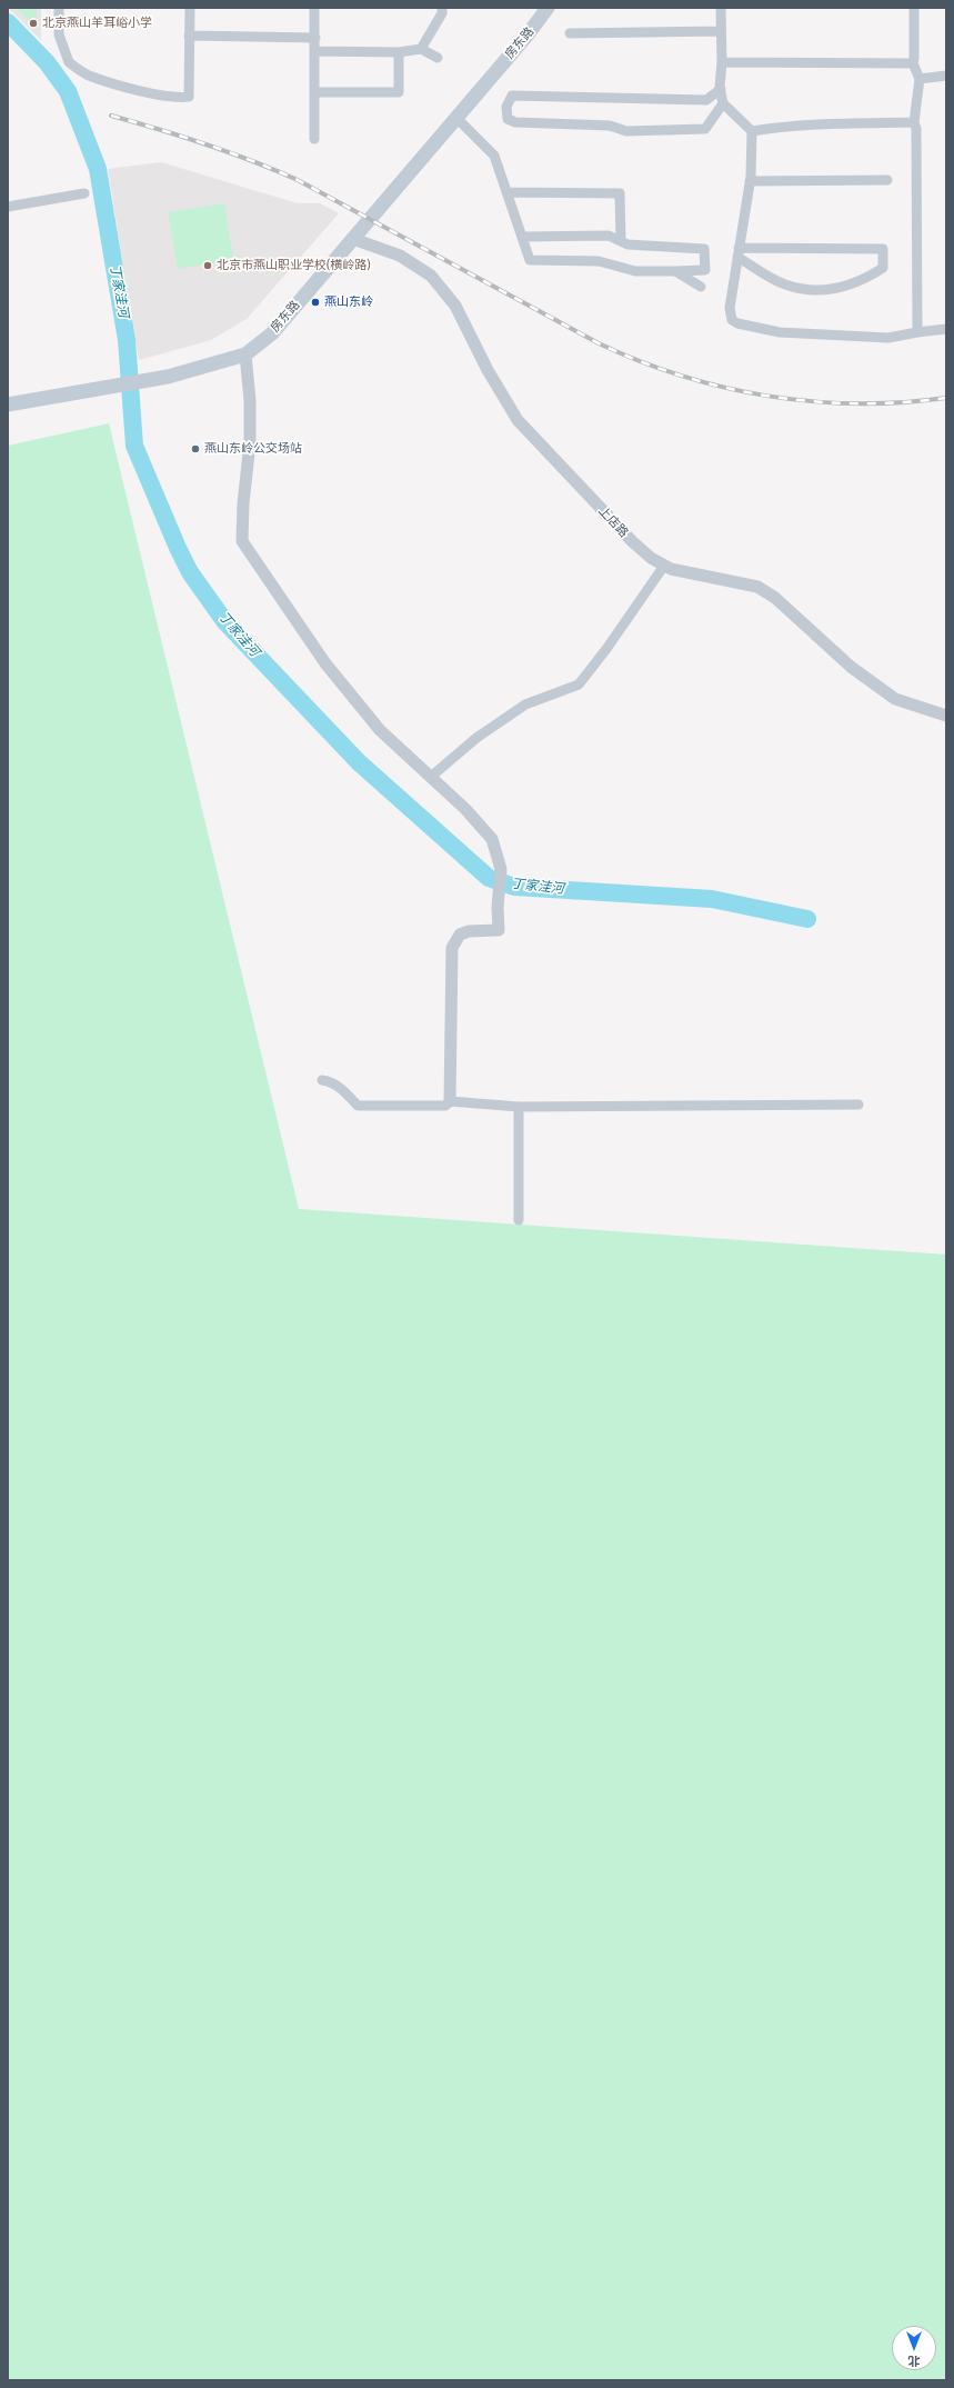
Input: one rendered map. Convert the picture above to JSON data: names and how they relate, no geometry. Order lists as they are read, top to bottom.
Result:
{
  "streets": {
    "main road": ["房东路"],
    "street": ["上店路"]
  },
  "crossings": [
    ["房东路", "上店路"]
  ],
  "water": ["丁家洼河"],
  "places": [
    "北京燕山羊耳峪小学",
    "北京市燕山职业学校(横岭路)",
    "燕山东岭",
    "燕山东岭公交场站"
  ],
  "north": "bottom"
}
